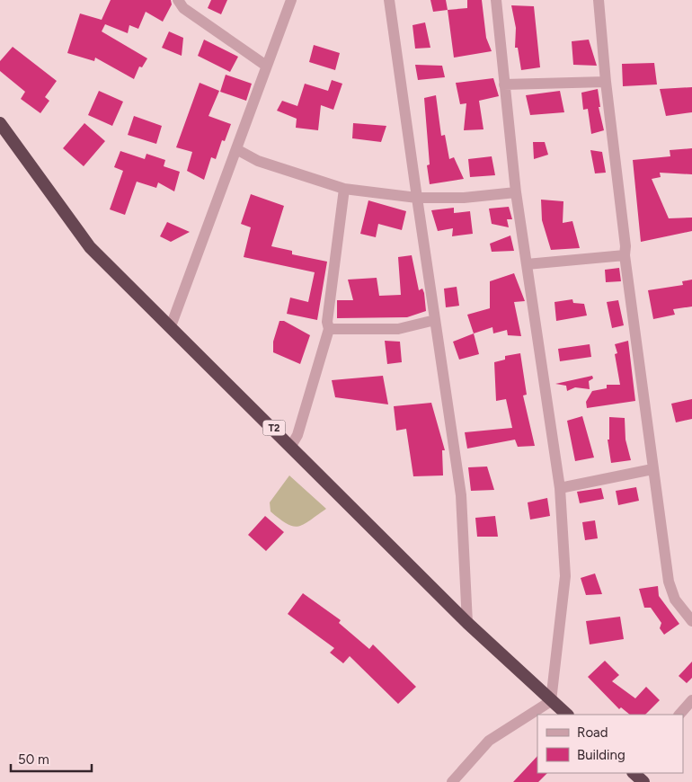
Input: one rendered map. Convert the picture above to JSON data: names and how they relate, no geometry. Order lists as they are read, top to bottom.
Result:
{
  "streets": {
    "highway": ["T2"]
  },
  "legend": ["Road", "Building"],
  "scale_bar": "50 m"
}
